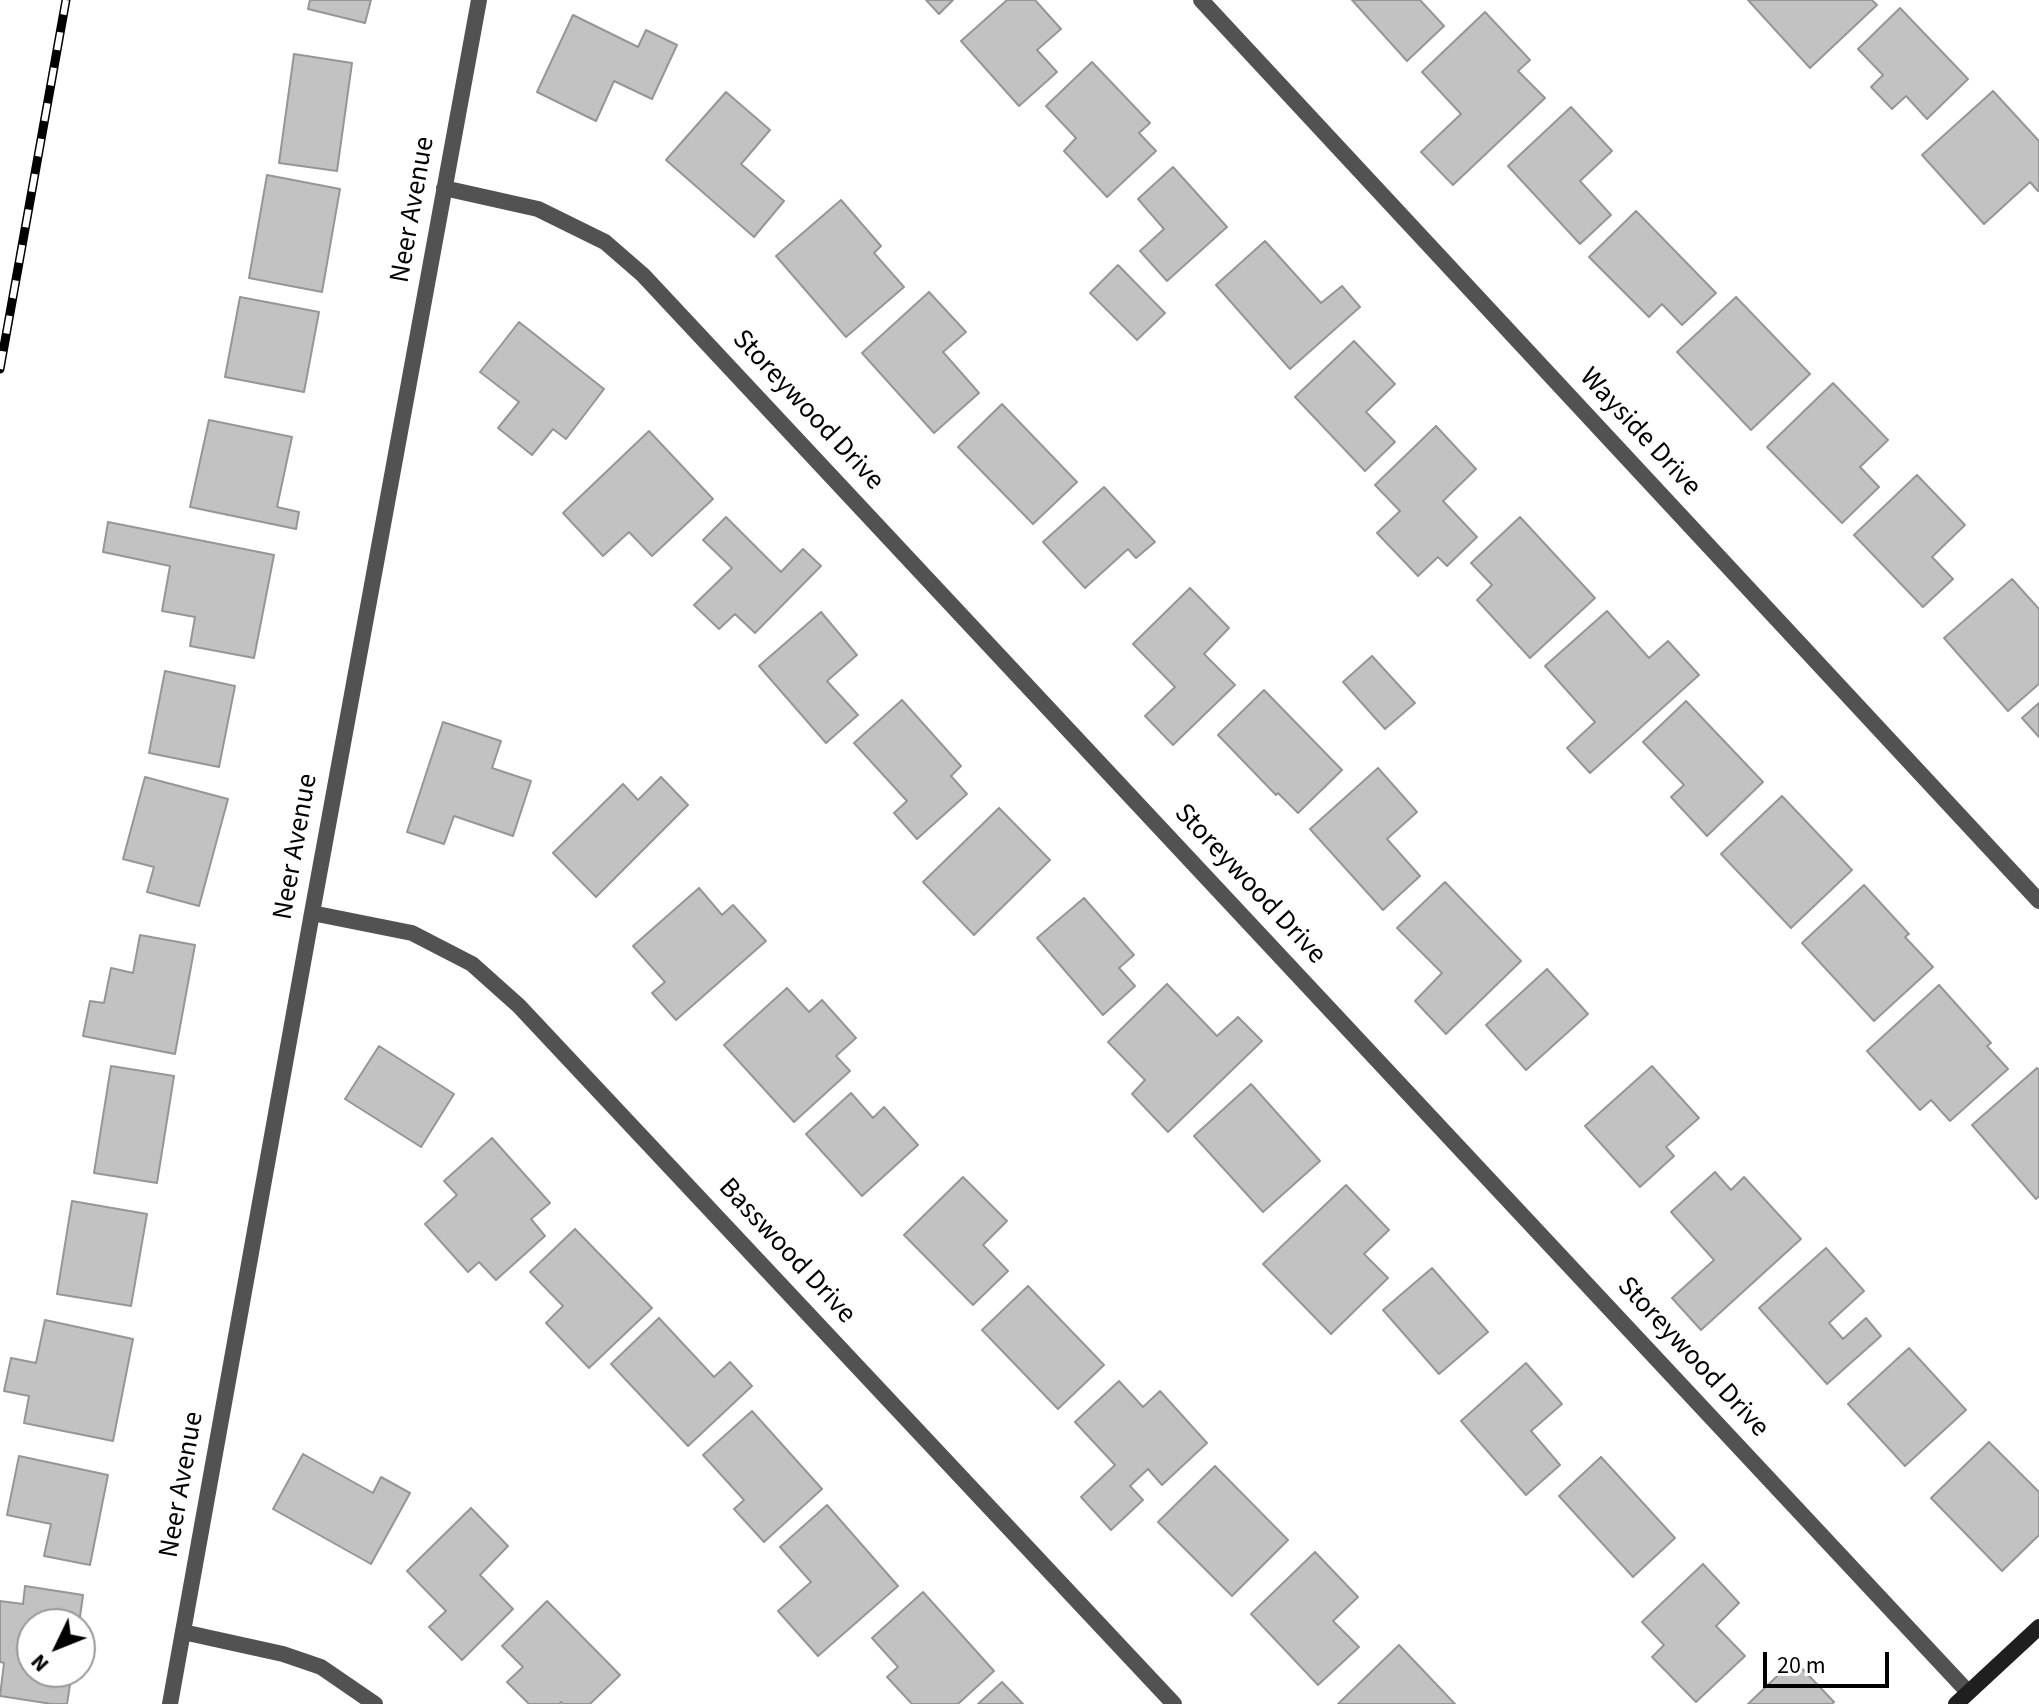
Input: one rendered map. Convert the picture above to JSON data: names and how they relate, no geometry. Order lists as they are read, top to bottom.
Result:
{
  "streets": {
    "street": [
      "Neer Avenue",
      "Storeywood Drive",
      "Wayside Drive",
      "Basswood Drive"
    ]
  },
  "crossings": [
    ["Neer Avenue", "Storeywood Drive"],
    ["Neer Avenue", "Basswood Drive"]
  ],
  "scale_bar": "20 m",
  "north": "bottom left"
}
